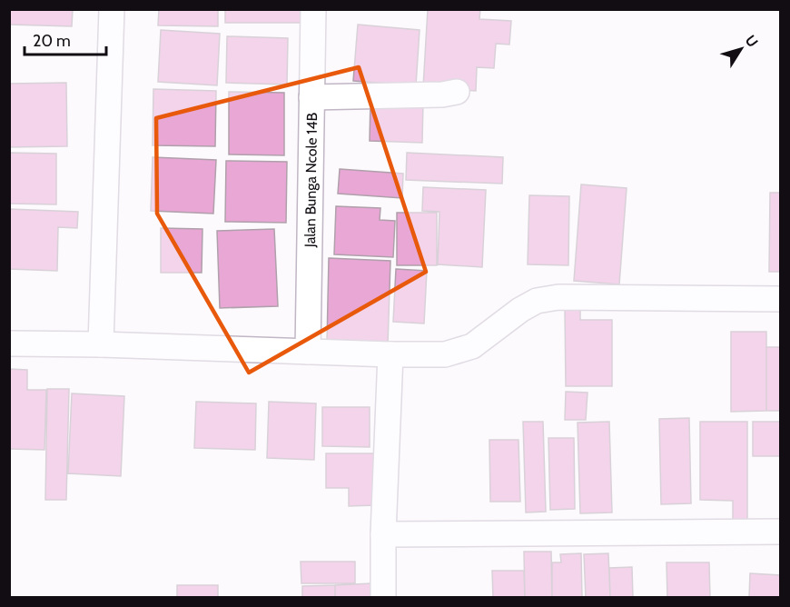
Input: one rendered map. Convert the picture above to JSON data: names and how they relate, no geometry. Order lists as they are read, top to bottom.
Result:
{
  "streets": {
    "street": ["Jalan Bunga Ncole 14B"]
  },
  "scale_bar": "20 m",
  "north": "top right"
}
